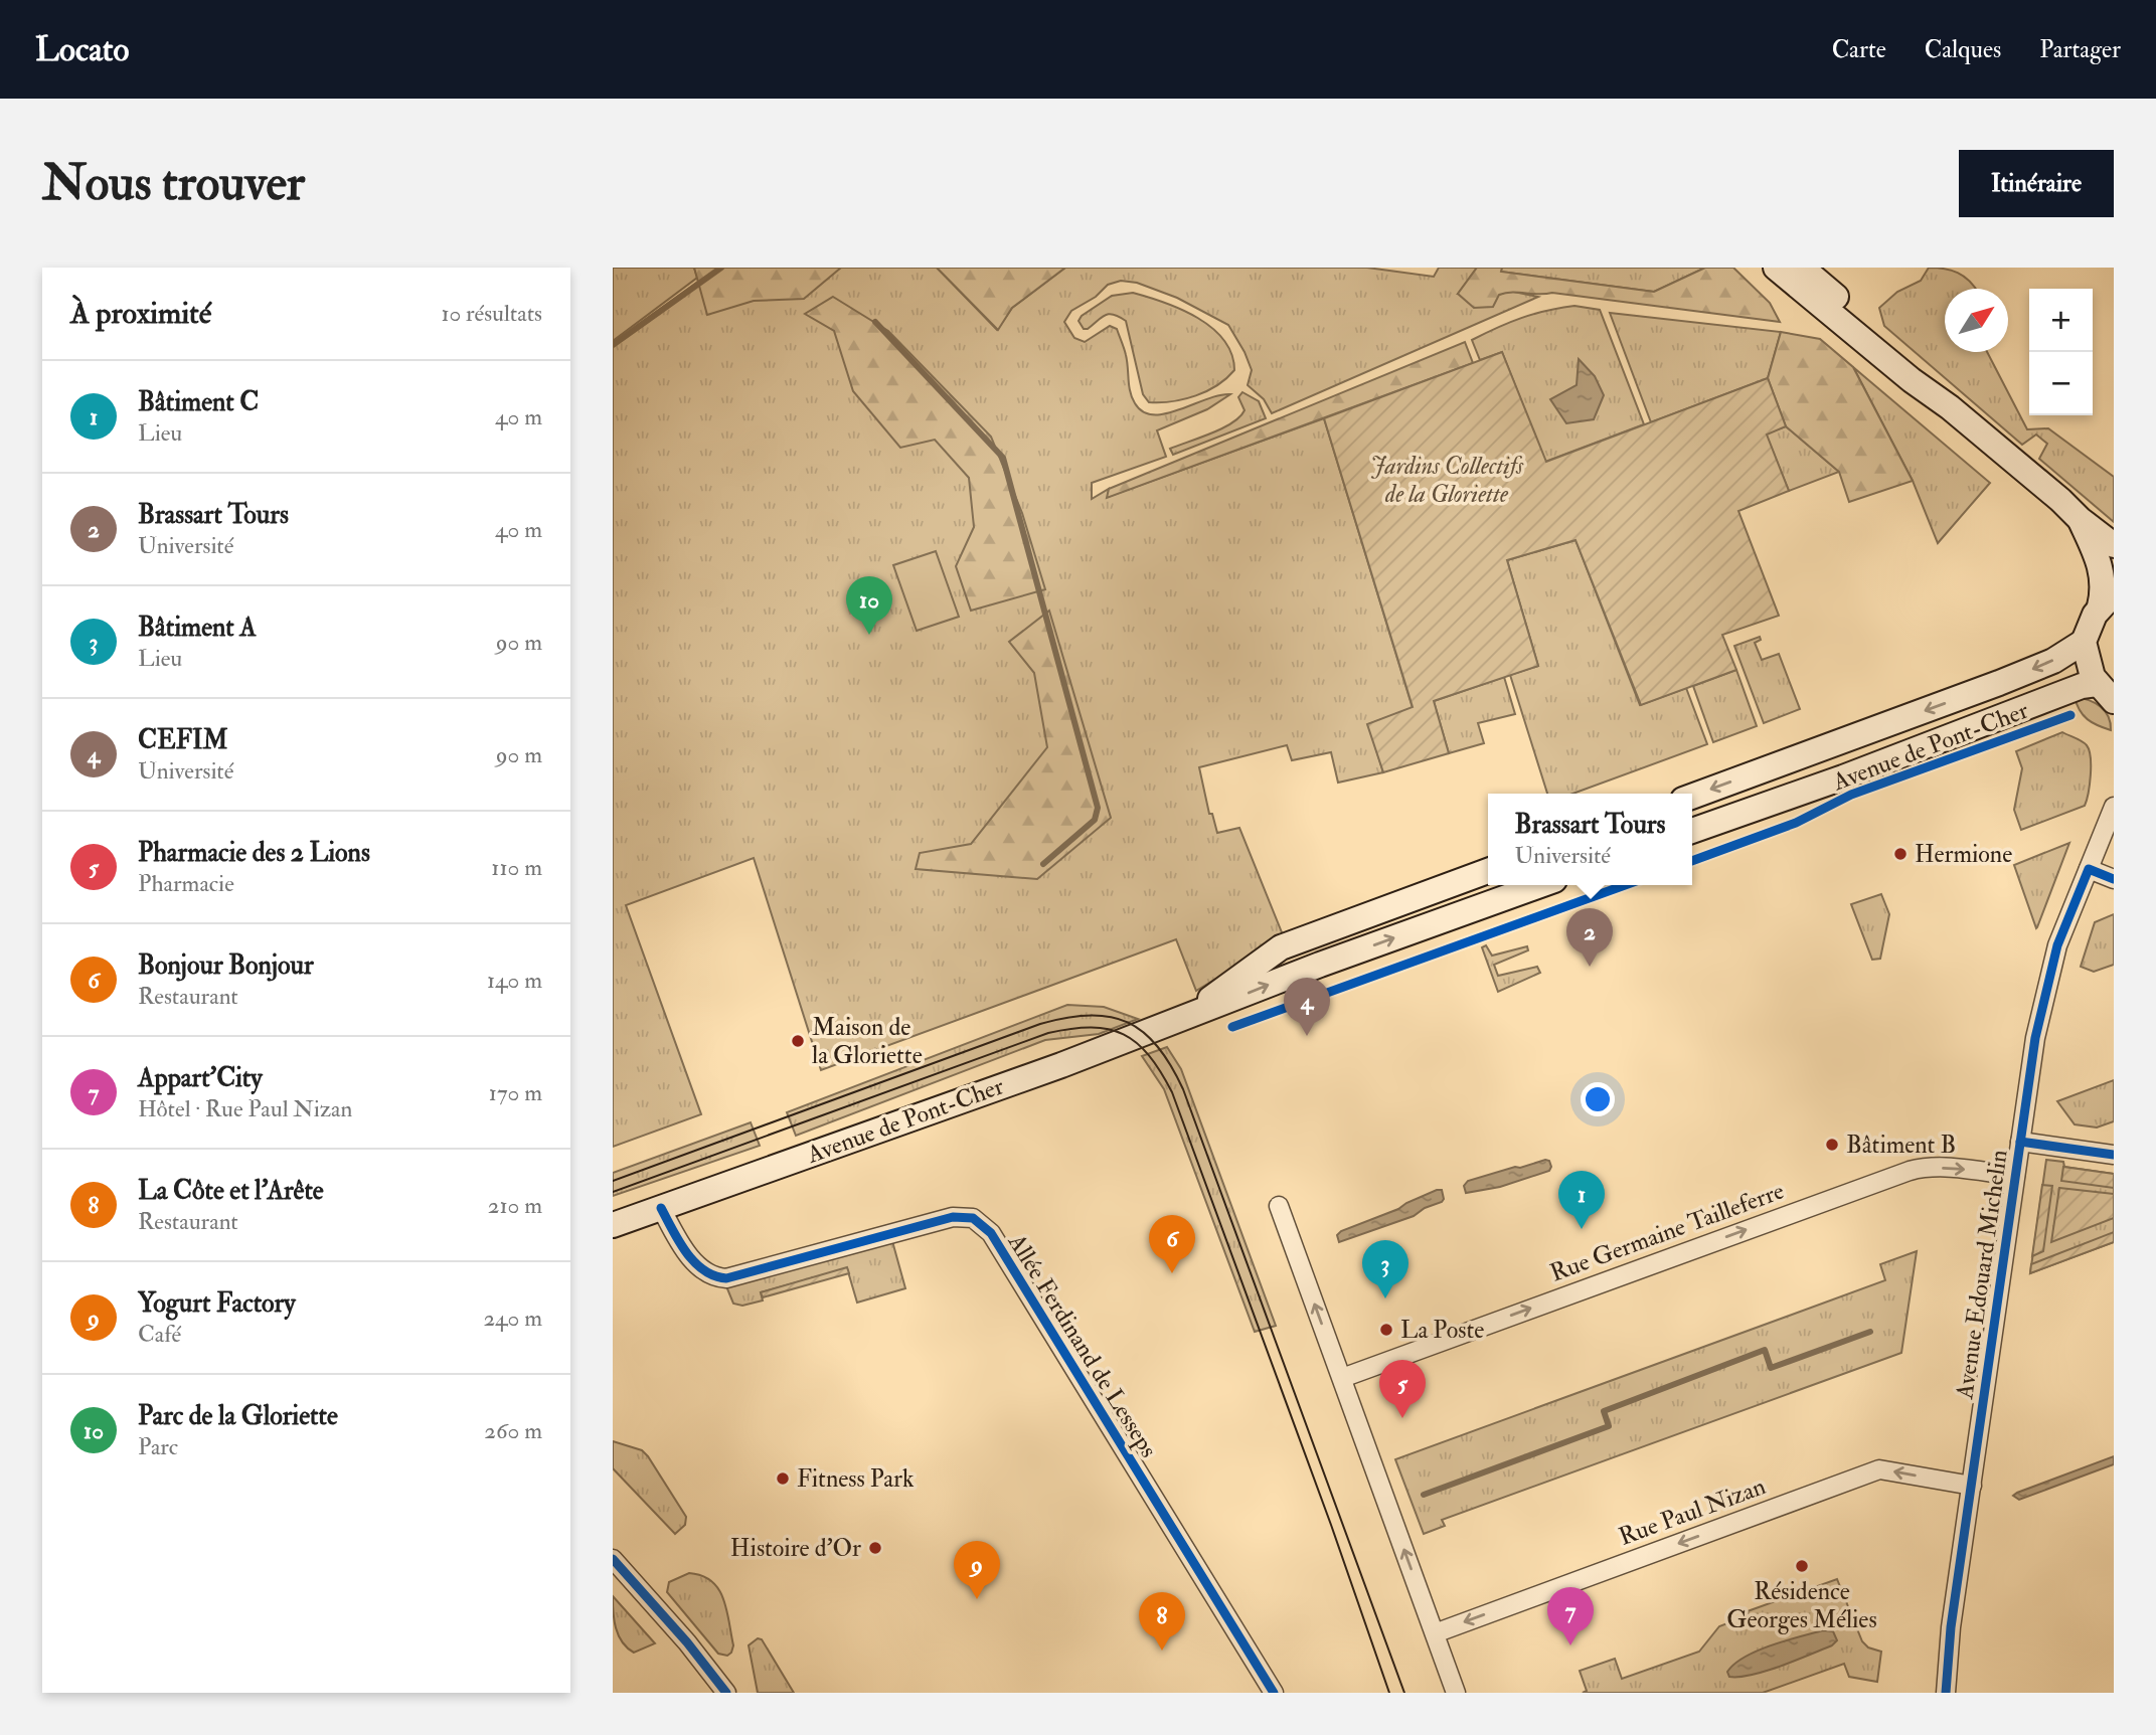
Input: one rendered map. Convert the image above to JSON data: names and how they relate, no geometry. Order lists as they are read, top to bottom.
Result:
{
  "streets": {
    "main road": ["Avenue de Pont-Cher"],
    "street": [
      "Rue Germaine Tailleferre",
      "Avenue Edouard Michelin",
      "Allée Ferdinand de Lesseps",
      "Rue Paul Nizan"
    ]
  },
  "crossings": [
    ["Avenue de Pont-Cher", "Allée Ferdinand de Lesseps"],
    ["Rue Germaine Tailleferre", "Avenue Edouard Michelin"],
    ["Avenue Edouard Michelin", "Rue Paul Nizan"]
  ],
  "one_way": ["Rue Germaine Tailleferre", "Rue Paul Nizan"],
  "parks": ["Jardins Collectifs de la Gloriette"],
  "places": [
    "Hermione",
    "Maison de la Gloriette",
    "Bâtiment B",
    "La Poste",
    "Fitness Park",
    "Histoire d'Or",
    "Résidence Georges Mélies"
  ],
  "north": "top right",
  "page": {
    "header": "Locato",
    "nav": ["Carte", "Calques", "Partager"],
    "buttons": "Itinéraire",
    "title": "Nous trouver",
    "heading": ["À proximité", "10 résultats"],
    "map_buttons": ["+", "−"],
    "list": [
      {
        "mark": "1",
        "name": "Bâtiment C",
        "note": "Lieu",
        "value": "40 m"
      },
      {
        "mark": "2",
        "name": "Brassart Tours",
        "note": "Université",
        "value": "40 m"
      },
      {
        "mark": "3",
        "name": "Bâtiment A",
        "note": "Lieu",
        "value": "90 m"
      },
      {
        "mark": "4",
        "name": "CEFIM",
        "note": "Université",
        "value": "90 m"
      },
      {
        "mark": "5",
        "name": "Pharmacie des 2 Lions",
        "note": "Pharmacie",
        "value": "110 m"
      },
      {
        "mark": "6",
        "name": "Bonjour Bonjour",
        "note": "Restaurant",
        "value": "140 m"
      },
      {
        "mark": "7",
        "name": "Appart'City",
        "note": "Hôtel · Rue Paul Nizan",
        "value": "170 m"
      },
      {
        "mark": "8",
        "name": "La Côte et l’Arête",
        "note": "Restaurant",
        "value": "210 m"
      },
      {
        "mark": "9",
        "name": "Yogurt Factory",
        "note": "Café",
        "value": "240 m"
      },
      {
        "mark": "10",
        "name": "Parc de la Gloriette",
        "note": "Parc",
        "value": "260 m"
      }
    ],
    "pins": [
      "10",
      "2",
      "4",
      "1",
      "6",
      "3",
      "5",
      "9",
      "7",
      "8"
    ],
    "popup": ["Brassart Tours", "Université"]
  }
}
